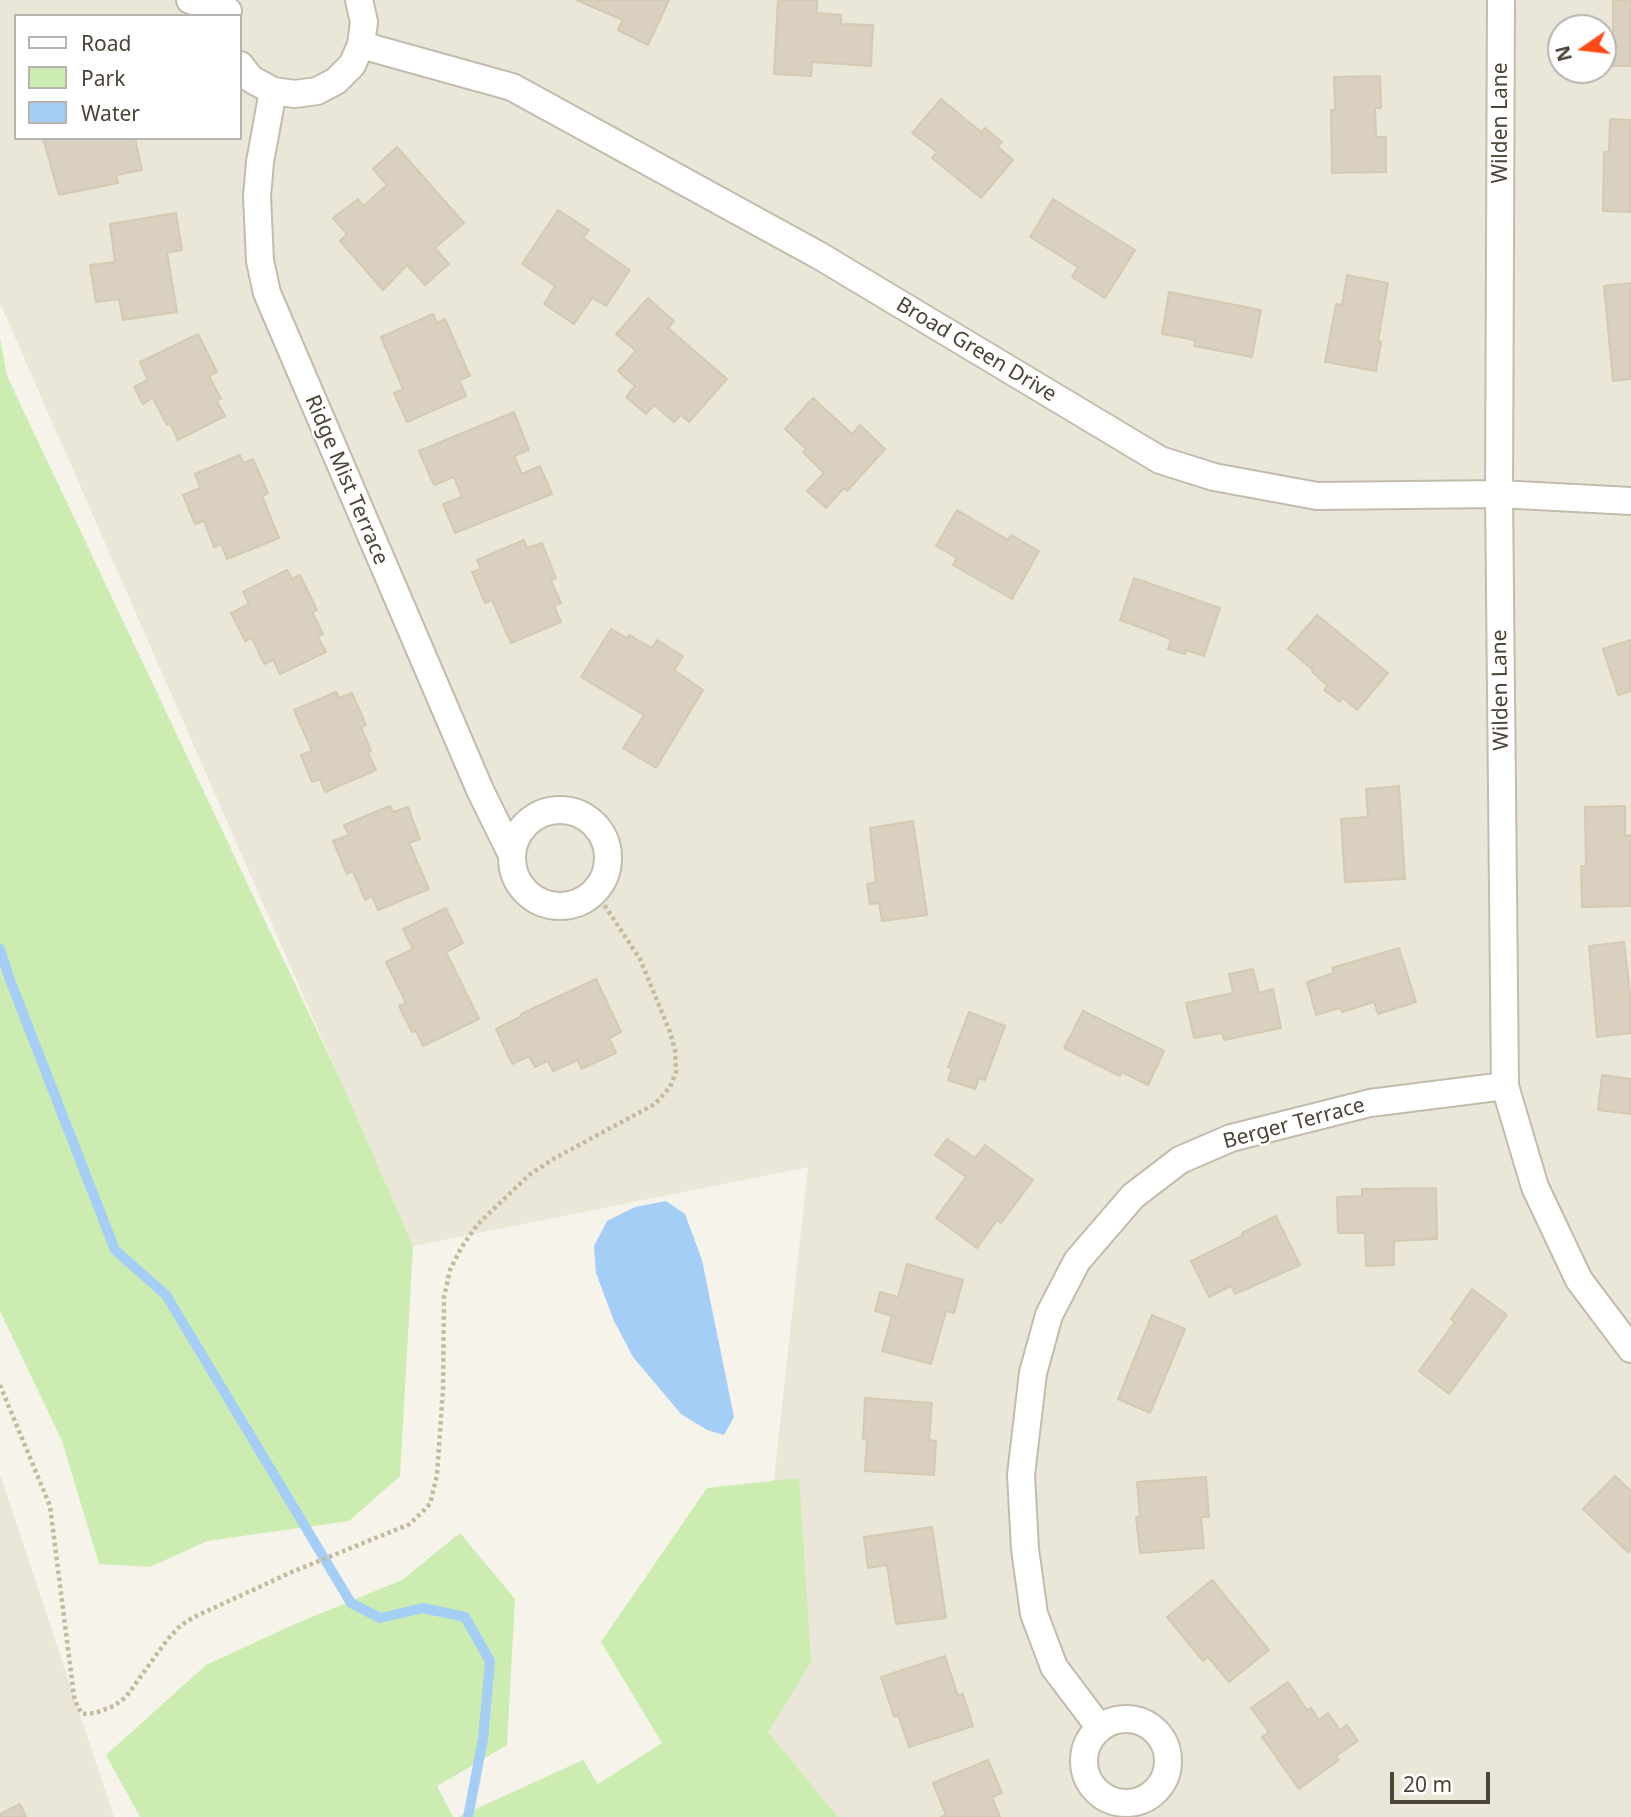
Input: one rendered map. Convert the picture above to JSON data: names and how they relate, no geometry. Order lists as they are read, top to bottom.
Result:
{
  "streets": {
    "street": [
      "Wilden Lane",
      "Broad Green Drive",
      "Ridge Mist Terrace",
      "Berger Terrace"
    ]
  },
  "crossings": [
    ["Wilden Lane", "Broad Green Drive"],
    ["Wilden Lane", "Berger Terrace"]
  ],
  "legend": ["Road", "Park", "Water"],
  "scale_bar": "20 m",
  "north": "left"
}
